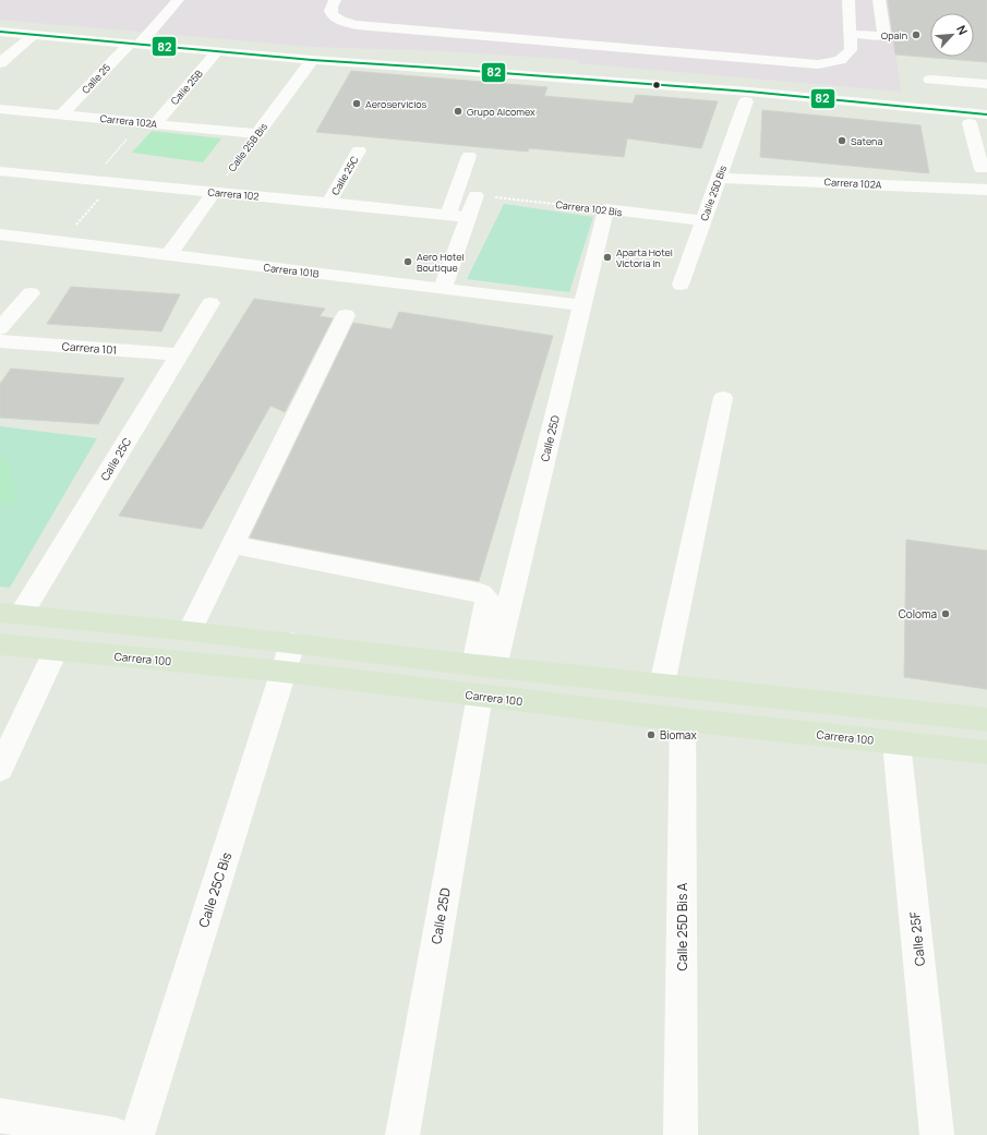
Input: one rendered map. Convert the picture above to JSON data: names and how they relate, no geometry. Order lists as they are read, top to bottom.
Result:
{
  "streets": {
    "main road": ["Carrera 100"],
    "street": [
      "Calle 25",
      "Calle 25B",
      "Carrera 102A",
      "Calle 25B Bis",
      "Calle 25C",
      "Calle 25D Bis",
      "Carrera 102",
      "Carrera 102 Bis",
      "Carrera 101B",
      "Carrera 101",
      "Calle 25D",
      "Calle 25C Bis",
      "Calle 25D Bis A",
      "Calle 25F"
    ]
  },
  "crossings": [
    ["Calle 25", "Carrera 102A"],
    ["Calle 25B", "Carrera 102A"],
    ["Carrera 102A", "Calle 25B Bis"],
    ["Carrera 102A", "Calle 25D Bis"],
    ["Calle 25B Bis", "Carrera 102"],
    ["Calle 25C", "Carrera 102"],
    ["Calle 25C", "Carrera 101"],
    ["Calle 25C", "Carrera 100"],
    ["Calle 25D Bis", "Carrera 102 Bis"],
    ["Carrera 102 Bis", "Calle 25D"],
    ["Carrera 101B", "Calle 25D"],
    ["Calle 25D", "Carrera 100"],
    ["Carrera 100", "Calle 25C Bis"],
    ["Carrera 100", "Calle 25D Bis A"],
    ["Carrera 100", "Calle 25F"]
  ],
  "places": [
    "Opain",
    "Aeroservicios",
    "Grupo Alcomex",
    "Satena",
    "Aparta Hotel Victoria In",
    "Aero Hotel Boutique",
    "Coloma",
    "Biomax"
  ],
  "lines": ["transit line 82"],
  "north": "top right"
}
